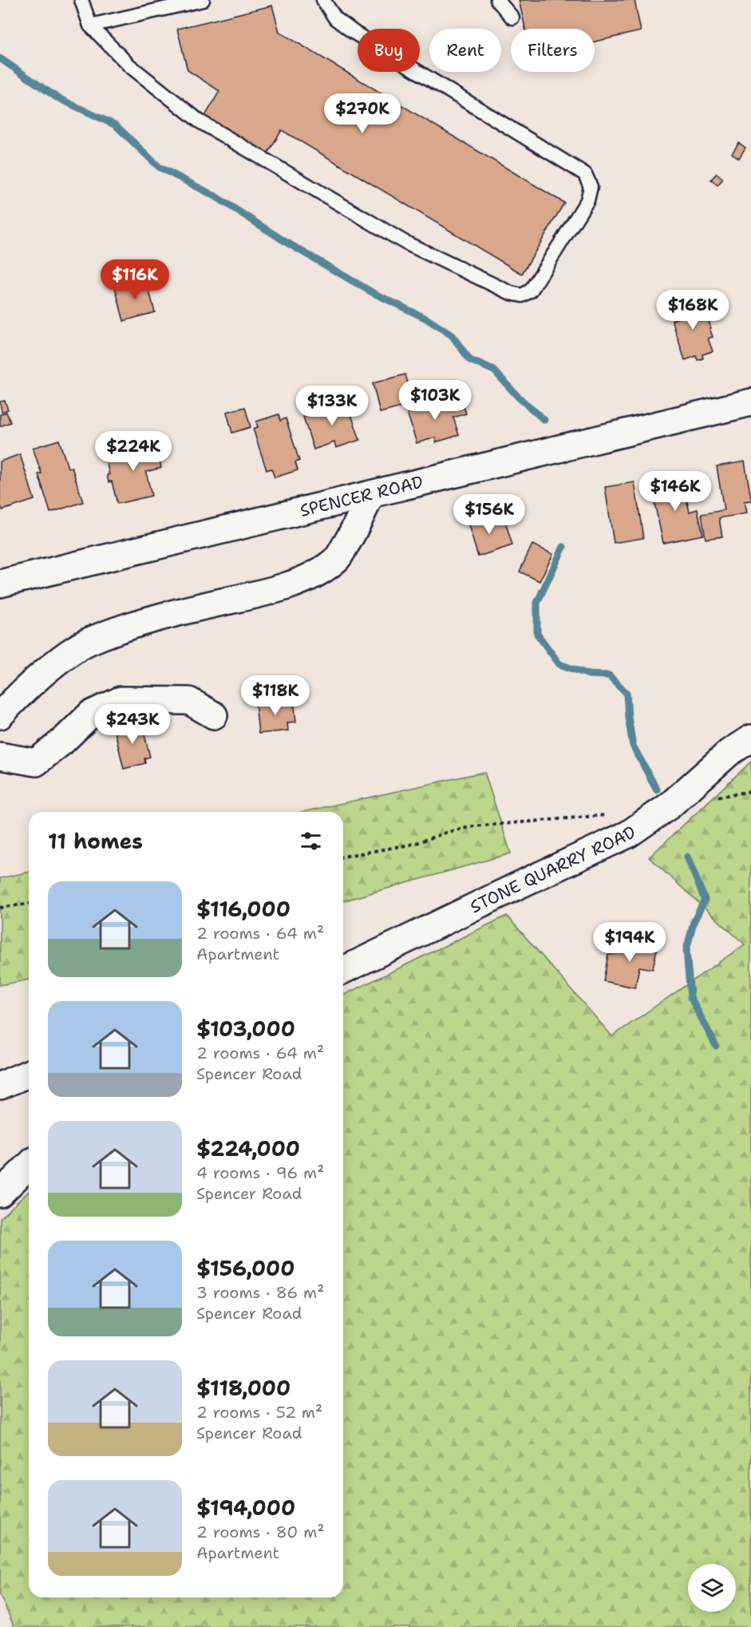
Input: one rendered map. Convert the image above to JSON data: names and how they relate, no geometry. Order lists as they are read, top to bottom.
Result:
{
  "streets": {
    "street": ["SPENCER ROAD", "STONE QUARRY ROAD"]
  },
  "page": {
    "chip": ["Buy", "Rent", "Filters"],
    "price": [
      "$270K",
      "$116K",
      "$168K",
      "$103K",
      "$133K",
      "$224K",
      "$146K",
      "$156K",
      "$118K",
      "$243K",
      "$194K"
    ],
    "heading": "11 homes",
    "list": [
      {
        "name": "$116,000",
        "note": "2 rooms · 64 m² · Apartment"
      },
      {
        "name": "$103,000",
        "note": "2 rooms · 64 m² · Spencer Road"
      },
      {
        "name": "$224,000",
        "note": "4 rooms · 96 m² · Spencer Road"
      },
      {
        "name": "$156,000",
        "note": "3 rooms · 86 m² · Spencer Road"
      },
      {
        "name": "$118,000",
        "note": "2 rooms · 52 m² · Spencer Road"
      },
      {
        "name": "$194,000",
        "note": "2 rooms · 80 m² · Apartment"
      }
    ]
  }
}
